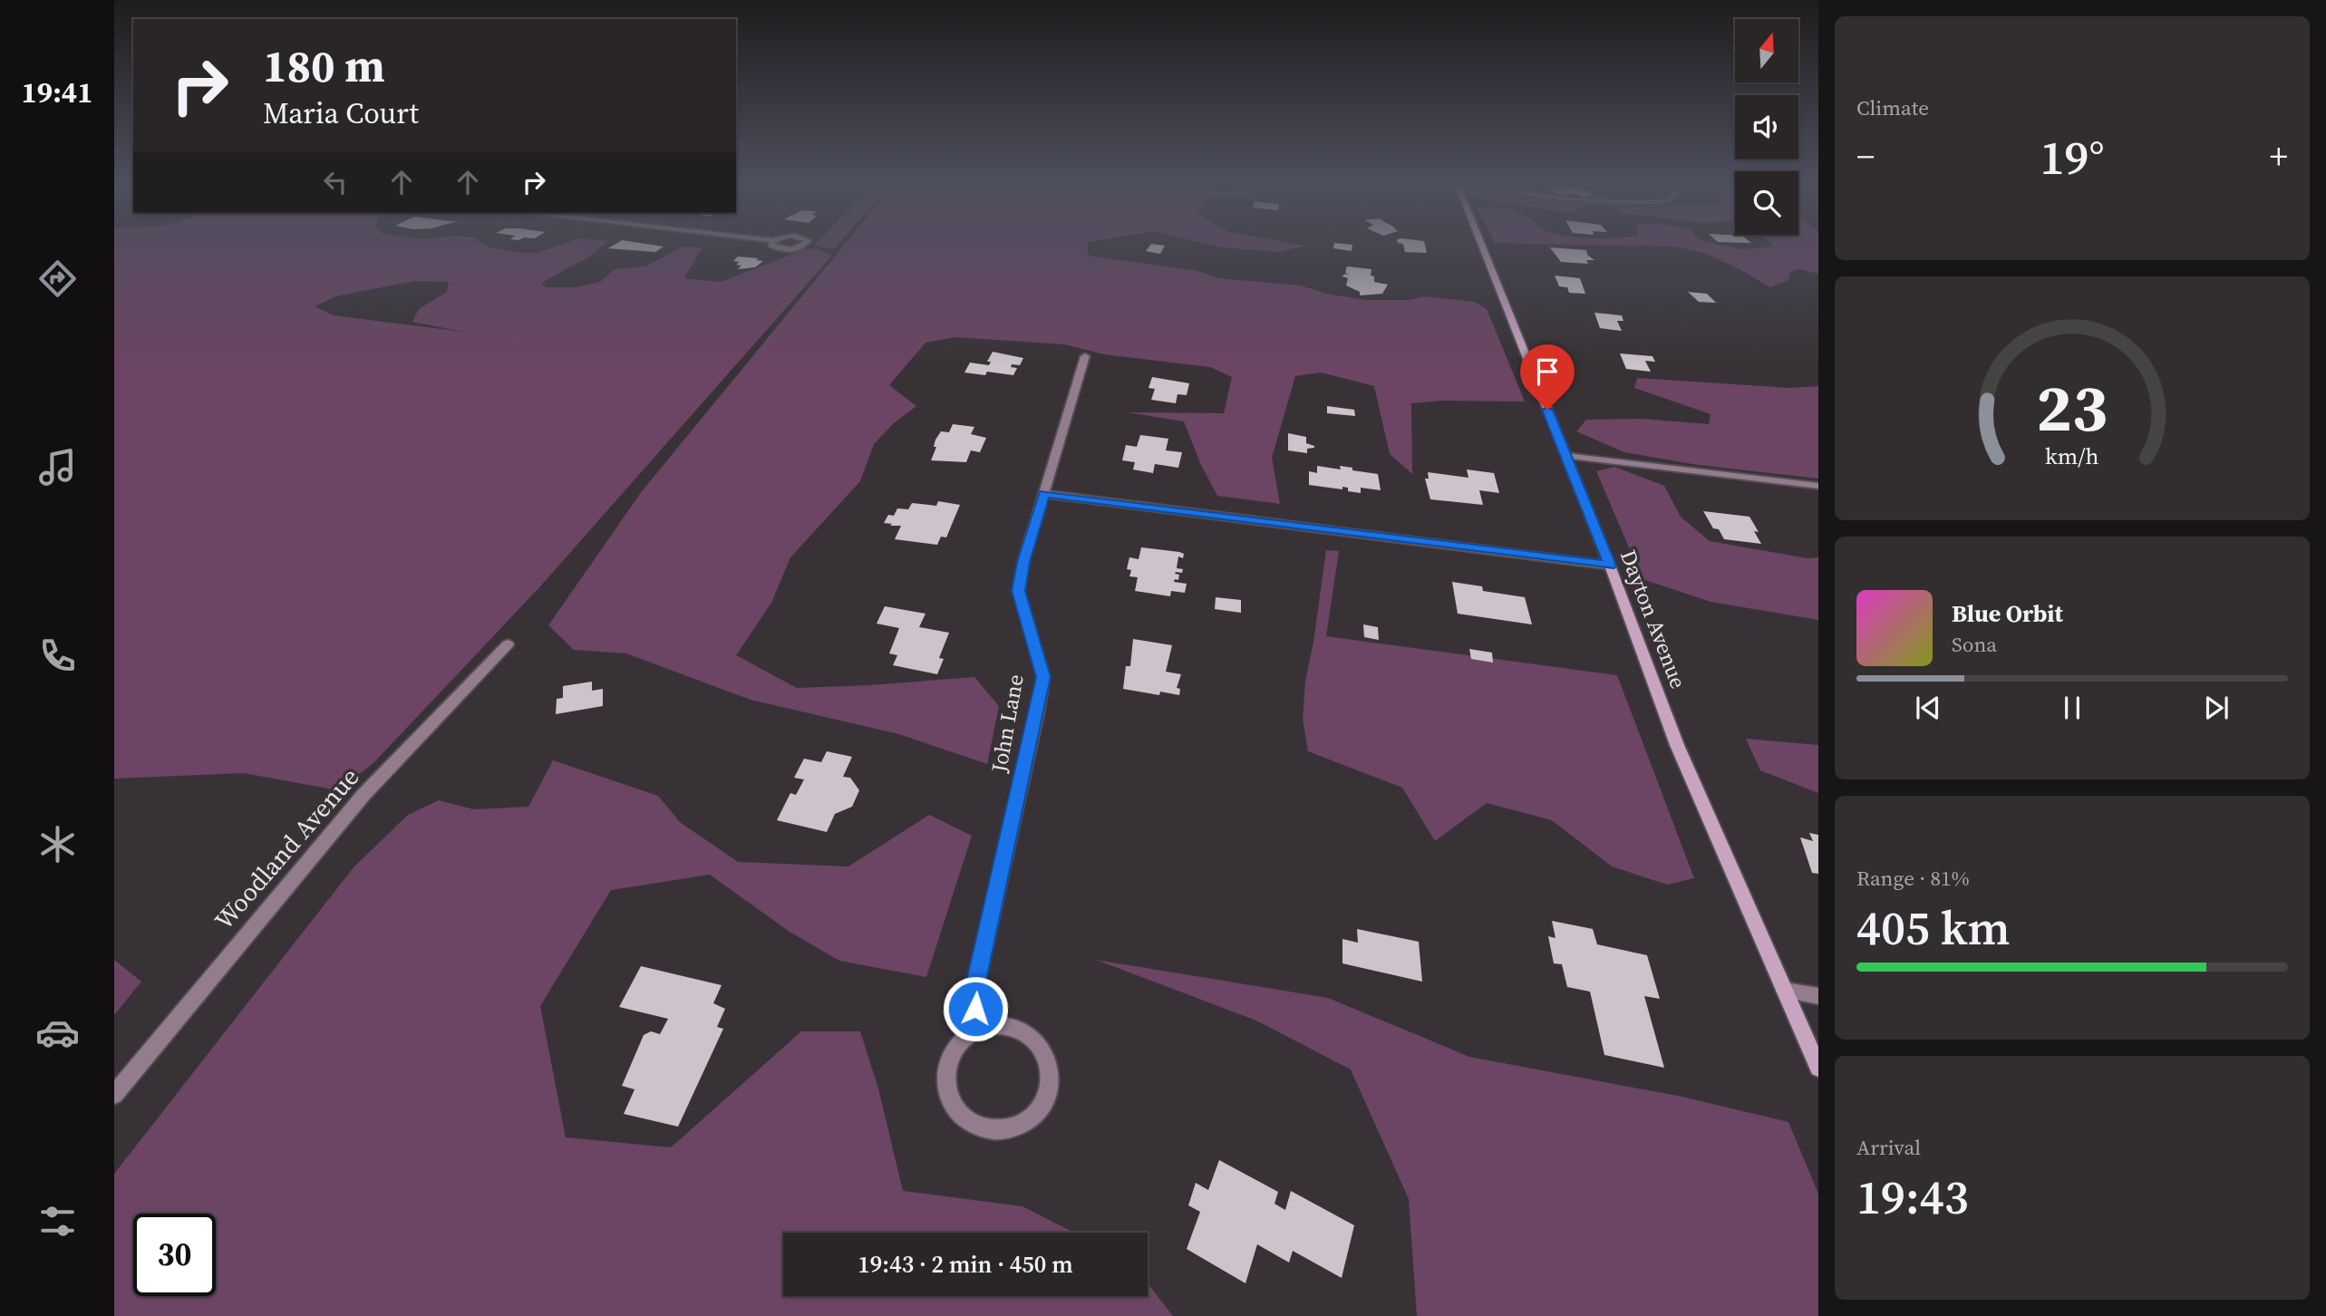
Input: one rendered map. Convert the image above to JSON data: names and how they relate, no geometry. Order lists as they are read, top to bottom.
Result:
{
  "streets": {
    "street": ["Dayton Avenue", "John Lane", "Woodland Avenue"]
  },
  "north": "top",
  "page": {
    "tabs": "19:41",
    "tile": [
      "Climate",
      ["Range · 81%", "405 km"],
      ["Arrival", "19:43"]
    ],
    "turn": ["180 m", "Maria Court"],
    "heat": ["−", "19°", "+"],
    "song": ["Blue Orbit", "Sona"],
    "limit": "30",
    "trip": "19:43 · 2 min · 450 m",
    "gauge": ["23", "km/h"]
  }
}
